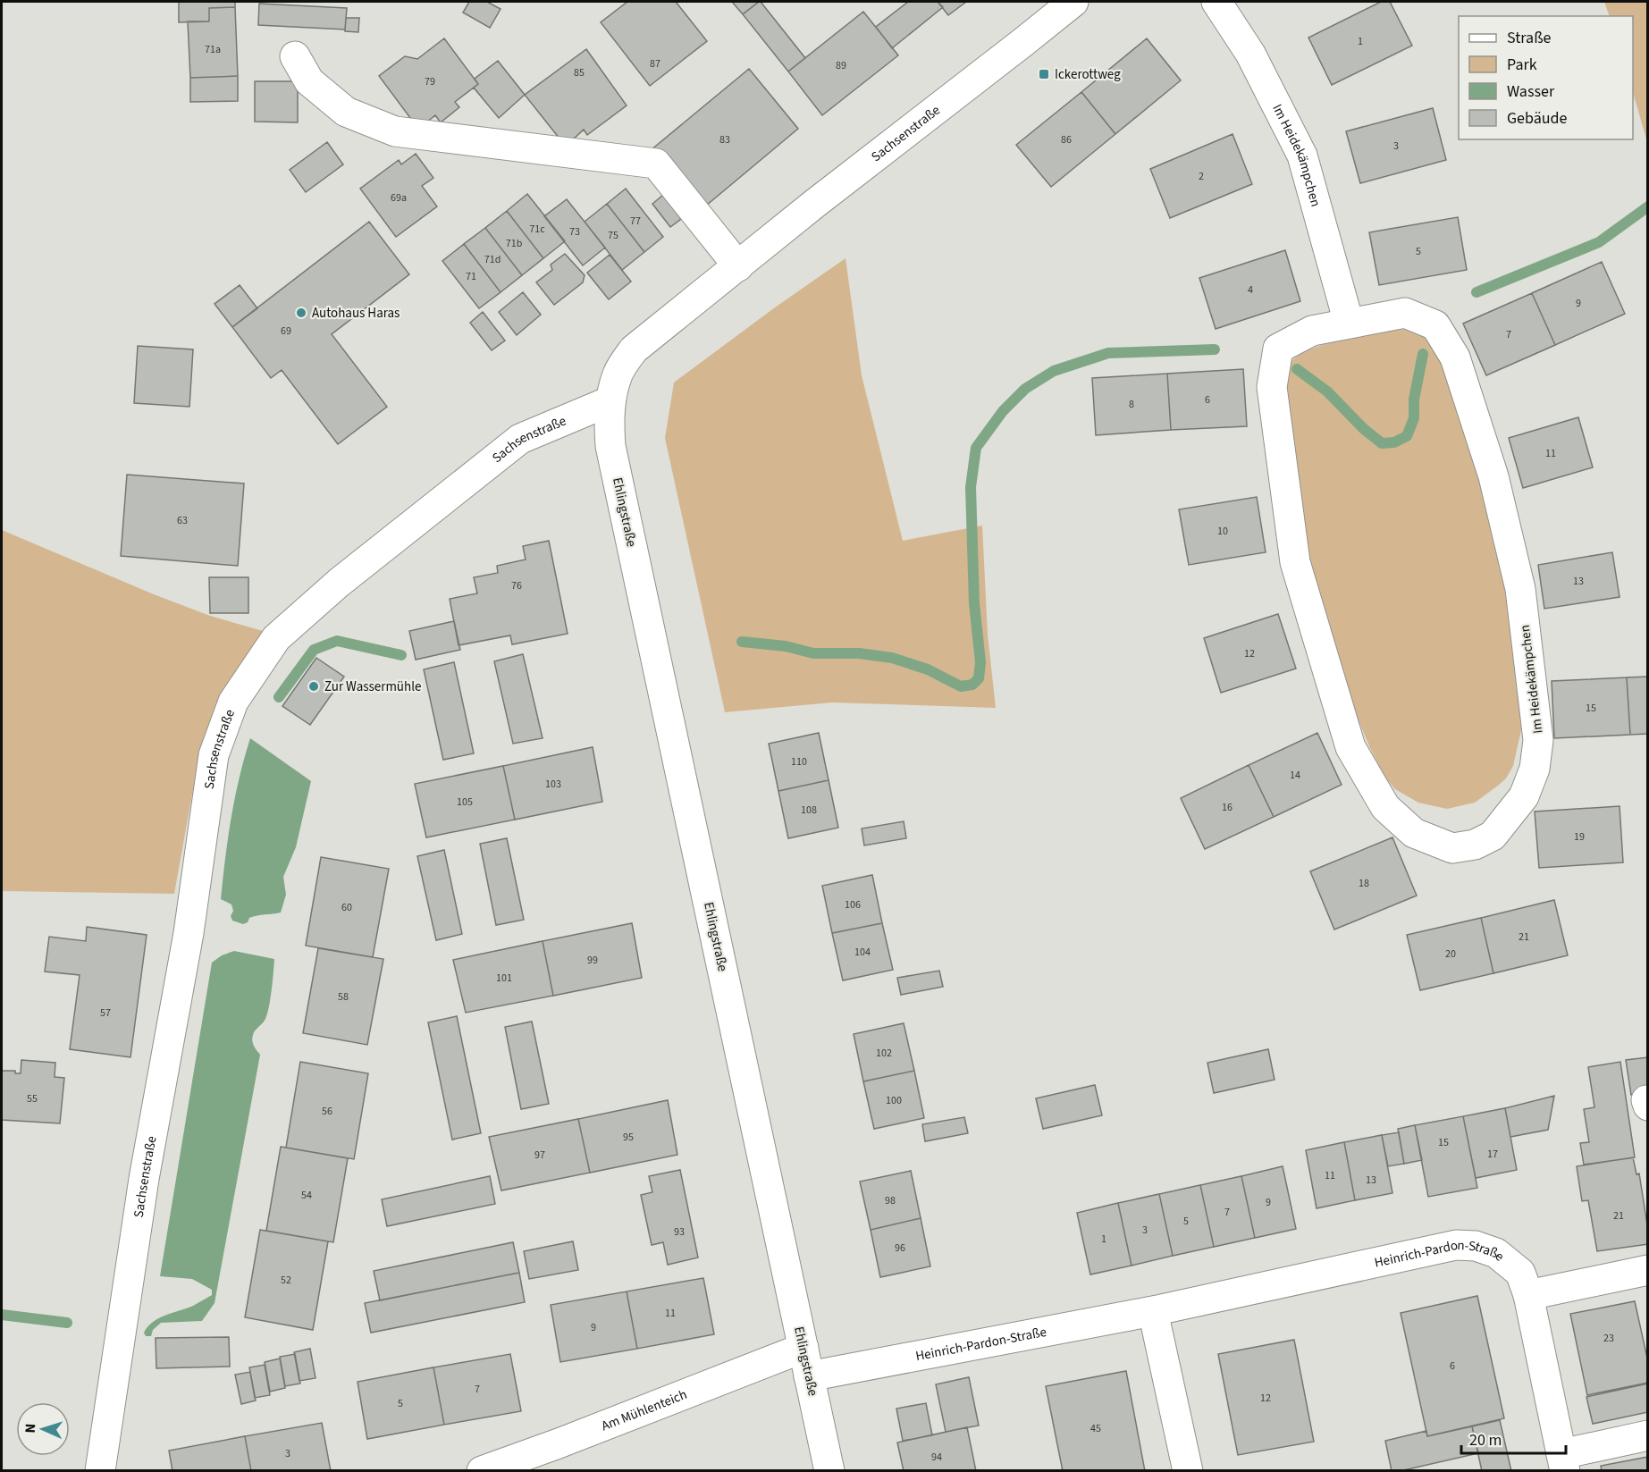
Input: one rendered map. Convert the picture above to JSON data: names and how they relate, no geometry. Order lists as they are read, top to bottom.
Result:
{
  "streets": {
    "street": [
      "Sachsenstraße",
      "Im Heidekämpchen",
      "Ehlingstraße",
      "Heinrich-Pardon-Straße",
      "Am Mühlenteich"
    ]
  },
  "crossings": [
    ["Sachsenstraße", "Ehlingstraße"],
    ["Ehlingstraße", "Heinrich-Pardon-Straße"],
    ["Ehlingstraße", "Am Mühlenteich"]
  ],
  "places": {
    "transit": ["Ickerottweg"],
    "other": ["Autohaus Haras", "Zur Wassermühle"]
  },
  "house_numbers": [
    "1",
    "71a",
    "87",
    "89",
    "85",
    "79",
    "83",
    "86",
    "3",
    "2",
    "69a",
    "77",
    "71c",
    "73",
    "75",
    "71b",
    "5",
    "71d",
    "71",
    "4",
    "9",
    "69",
    "7",
    "6",
    "8",
    "11",
    "63",
    "10",
    "13",
    "76",
    "12",
    "15",
    "110",
    "14",
    "103",
    "105",
    "16",
    "108",
    "19",
    "18",
    "106",
    "60",
    "21",
    "104",
    "20",
    "99",
    "101",
    "58",
    "57",
    "102",
    "55",
    "100",
    "56",
    "95",
    "15",
    "17",
    "97",
    "11",
    "13",
    "54",
    "98",
    "9",
    "7",
    "21",
    "5",
    "3",
    "93",
    "1",
    "96",
    "52",
    "11",
    "9",
    "23",
    "6",
    "7",
    "12",
    "5",
    "45",
    "3",
    "94"
  ],
  "legend": [
    "Straße",
    "Park",
    "Wasser",
    "Gebäude"
  ],
  "scale_bar": "20 m",
  "north": "left"
}
